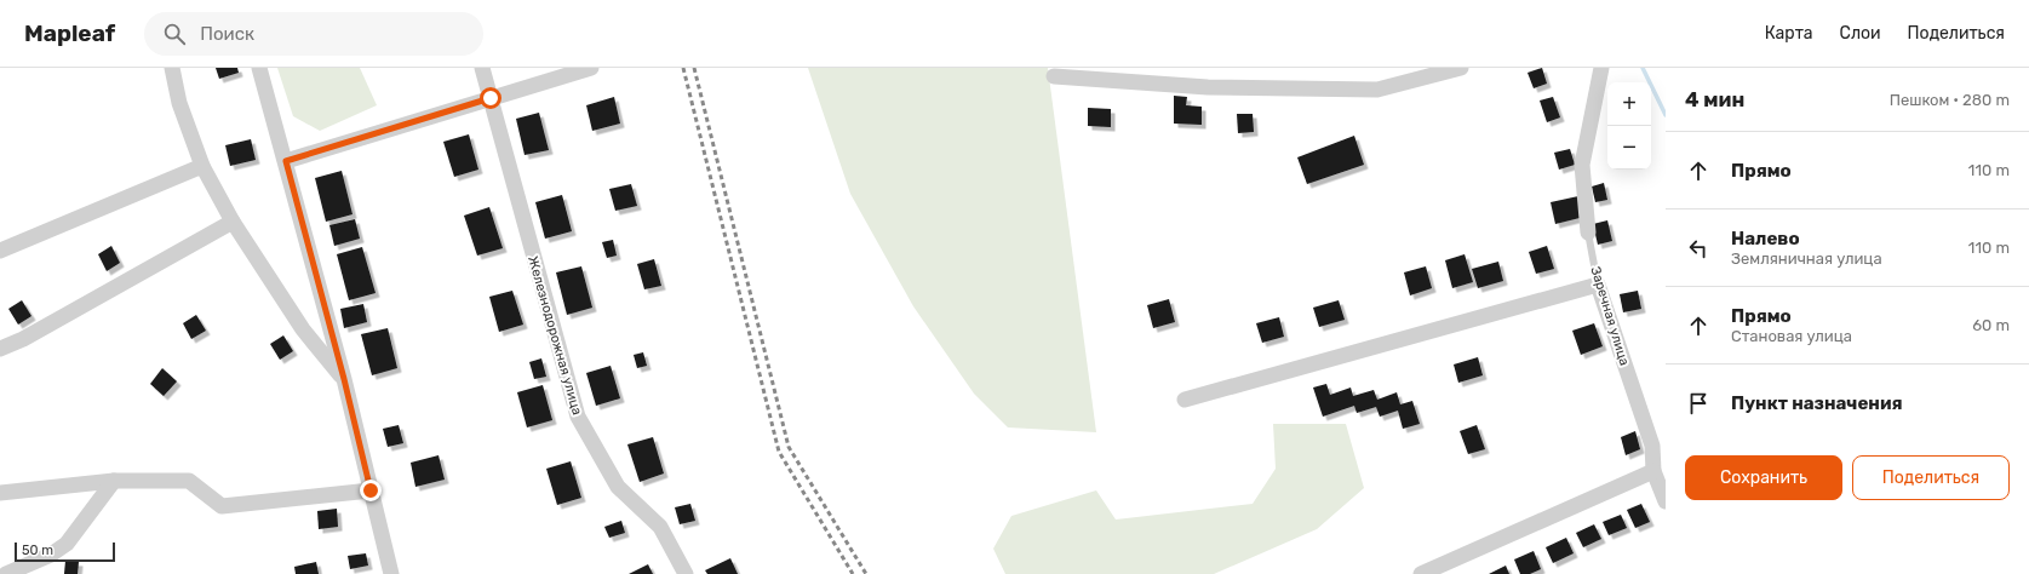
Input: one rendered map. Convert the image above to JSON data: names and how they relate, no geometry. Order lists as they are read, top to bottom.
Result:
{
  "streets": {
    "street": ["Заречная улица", "Железнодорожная улица"]
  },
  "scale_bar": "50 m",
  "page": {
    "header": "Mapleaf",
    "search": "Поиск",
    "nav": ["Карта", "Слои", "Поделиться"],
    "heading": ["4 мин", "Пешком · 280 m"],
    "map_buttons": ["+", "−"],
    "list": [
      ["Прямо", "110 m"],
      ["Налево", "Земляничная улица", "110 m"],
      ["Прямо", "Становая улица", "60 m"],
      "Пункт назначения"
    ],
    "buttons": ["Сохранить", "Поделиться"],
    "scale": "50 m"
  }
}
